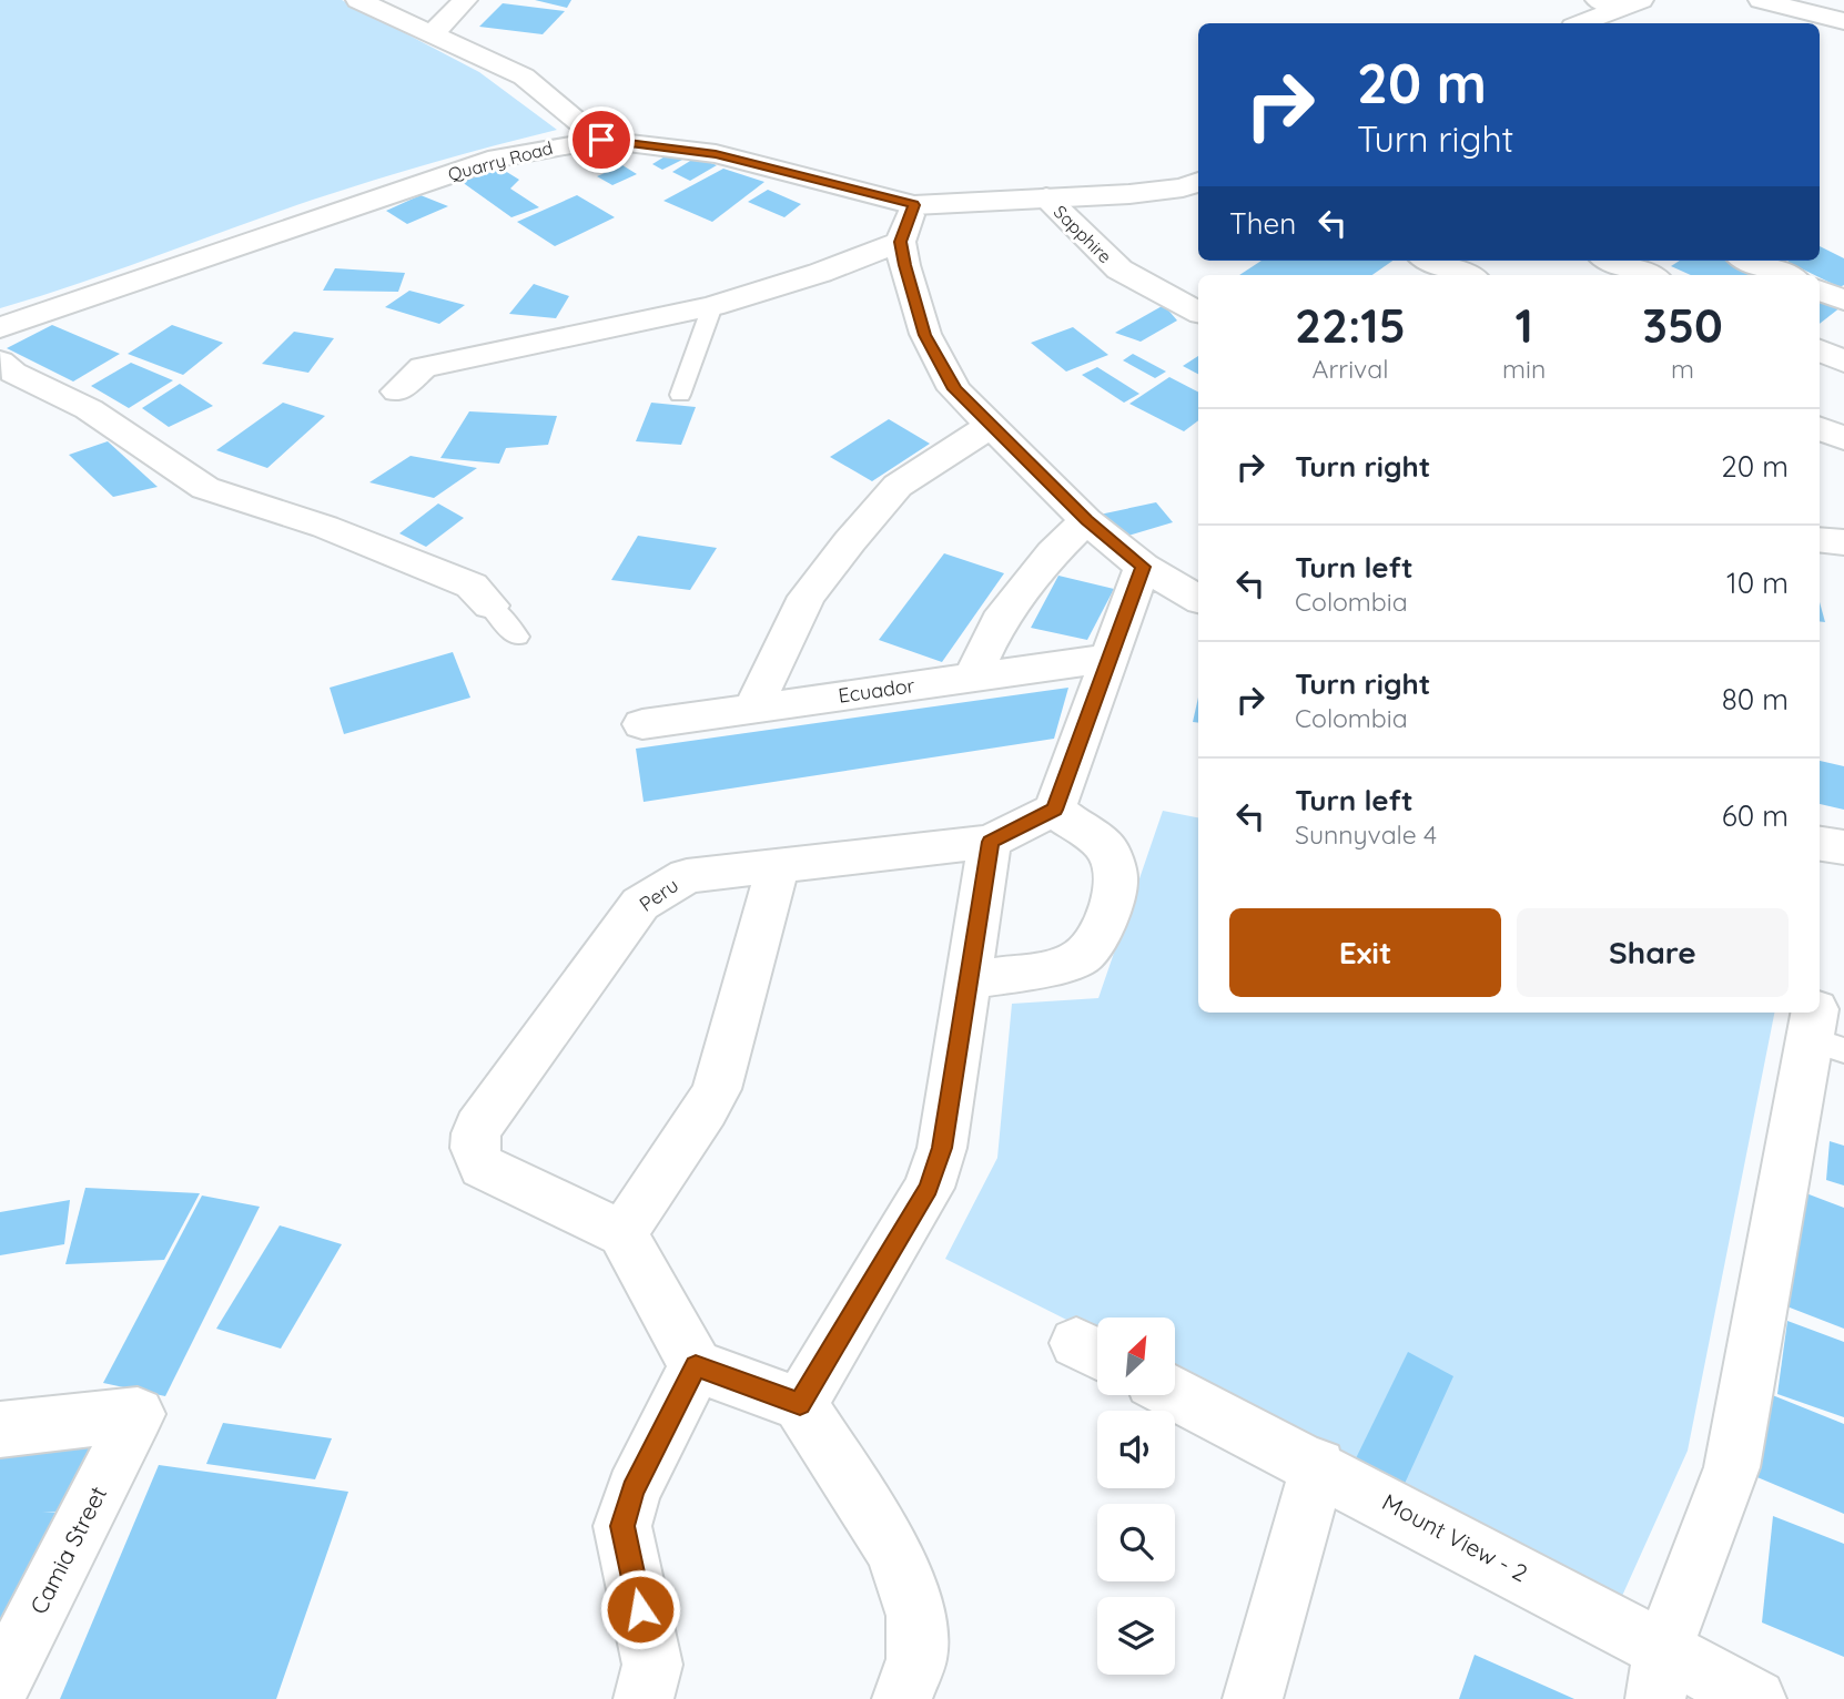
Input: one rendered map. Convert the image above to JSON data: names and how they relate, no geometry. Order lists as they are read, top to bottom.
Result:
{
  "streets": {
    "street": [
      "Quarry Road",
      "Sapphire",
      "Ecuador",
      "Peru",
      "Mount View - 2",
      "Camia Street"
    ]
  },
  "crossings": [
    ["Quarry Road", "Sapphire"]
  ],
  "north": "top right",
  "page": {
    "turn": ["20 m", "Turn right"],
    "then": "Then",
    "eta": [
      "22:15",
      "Arrival",
      "1",
      "min",
      "350",
      "m"
    ],
    "list": [
      {
        "name": "Turn right",
        "value": "20 m"
      },
      {
        "name": "Turn left",
        "note": "Colombia",
        "value": "10 m"
      },
      {
        "name": "Turn right",
        "note": "Colombia",
        "value": "80 m"
      },
      {
        "name": "Turn left",
        "note": "Sunnyvale 4",
        "value": "60 m"
      }
    ],
    "buttons": ["Exit", "Share"]
  }
}
